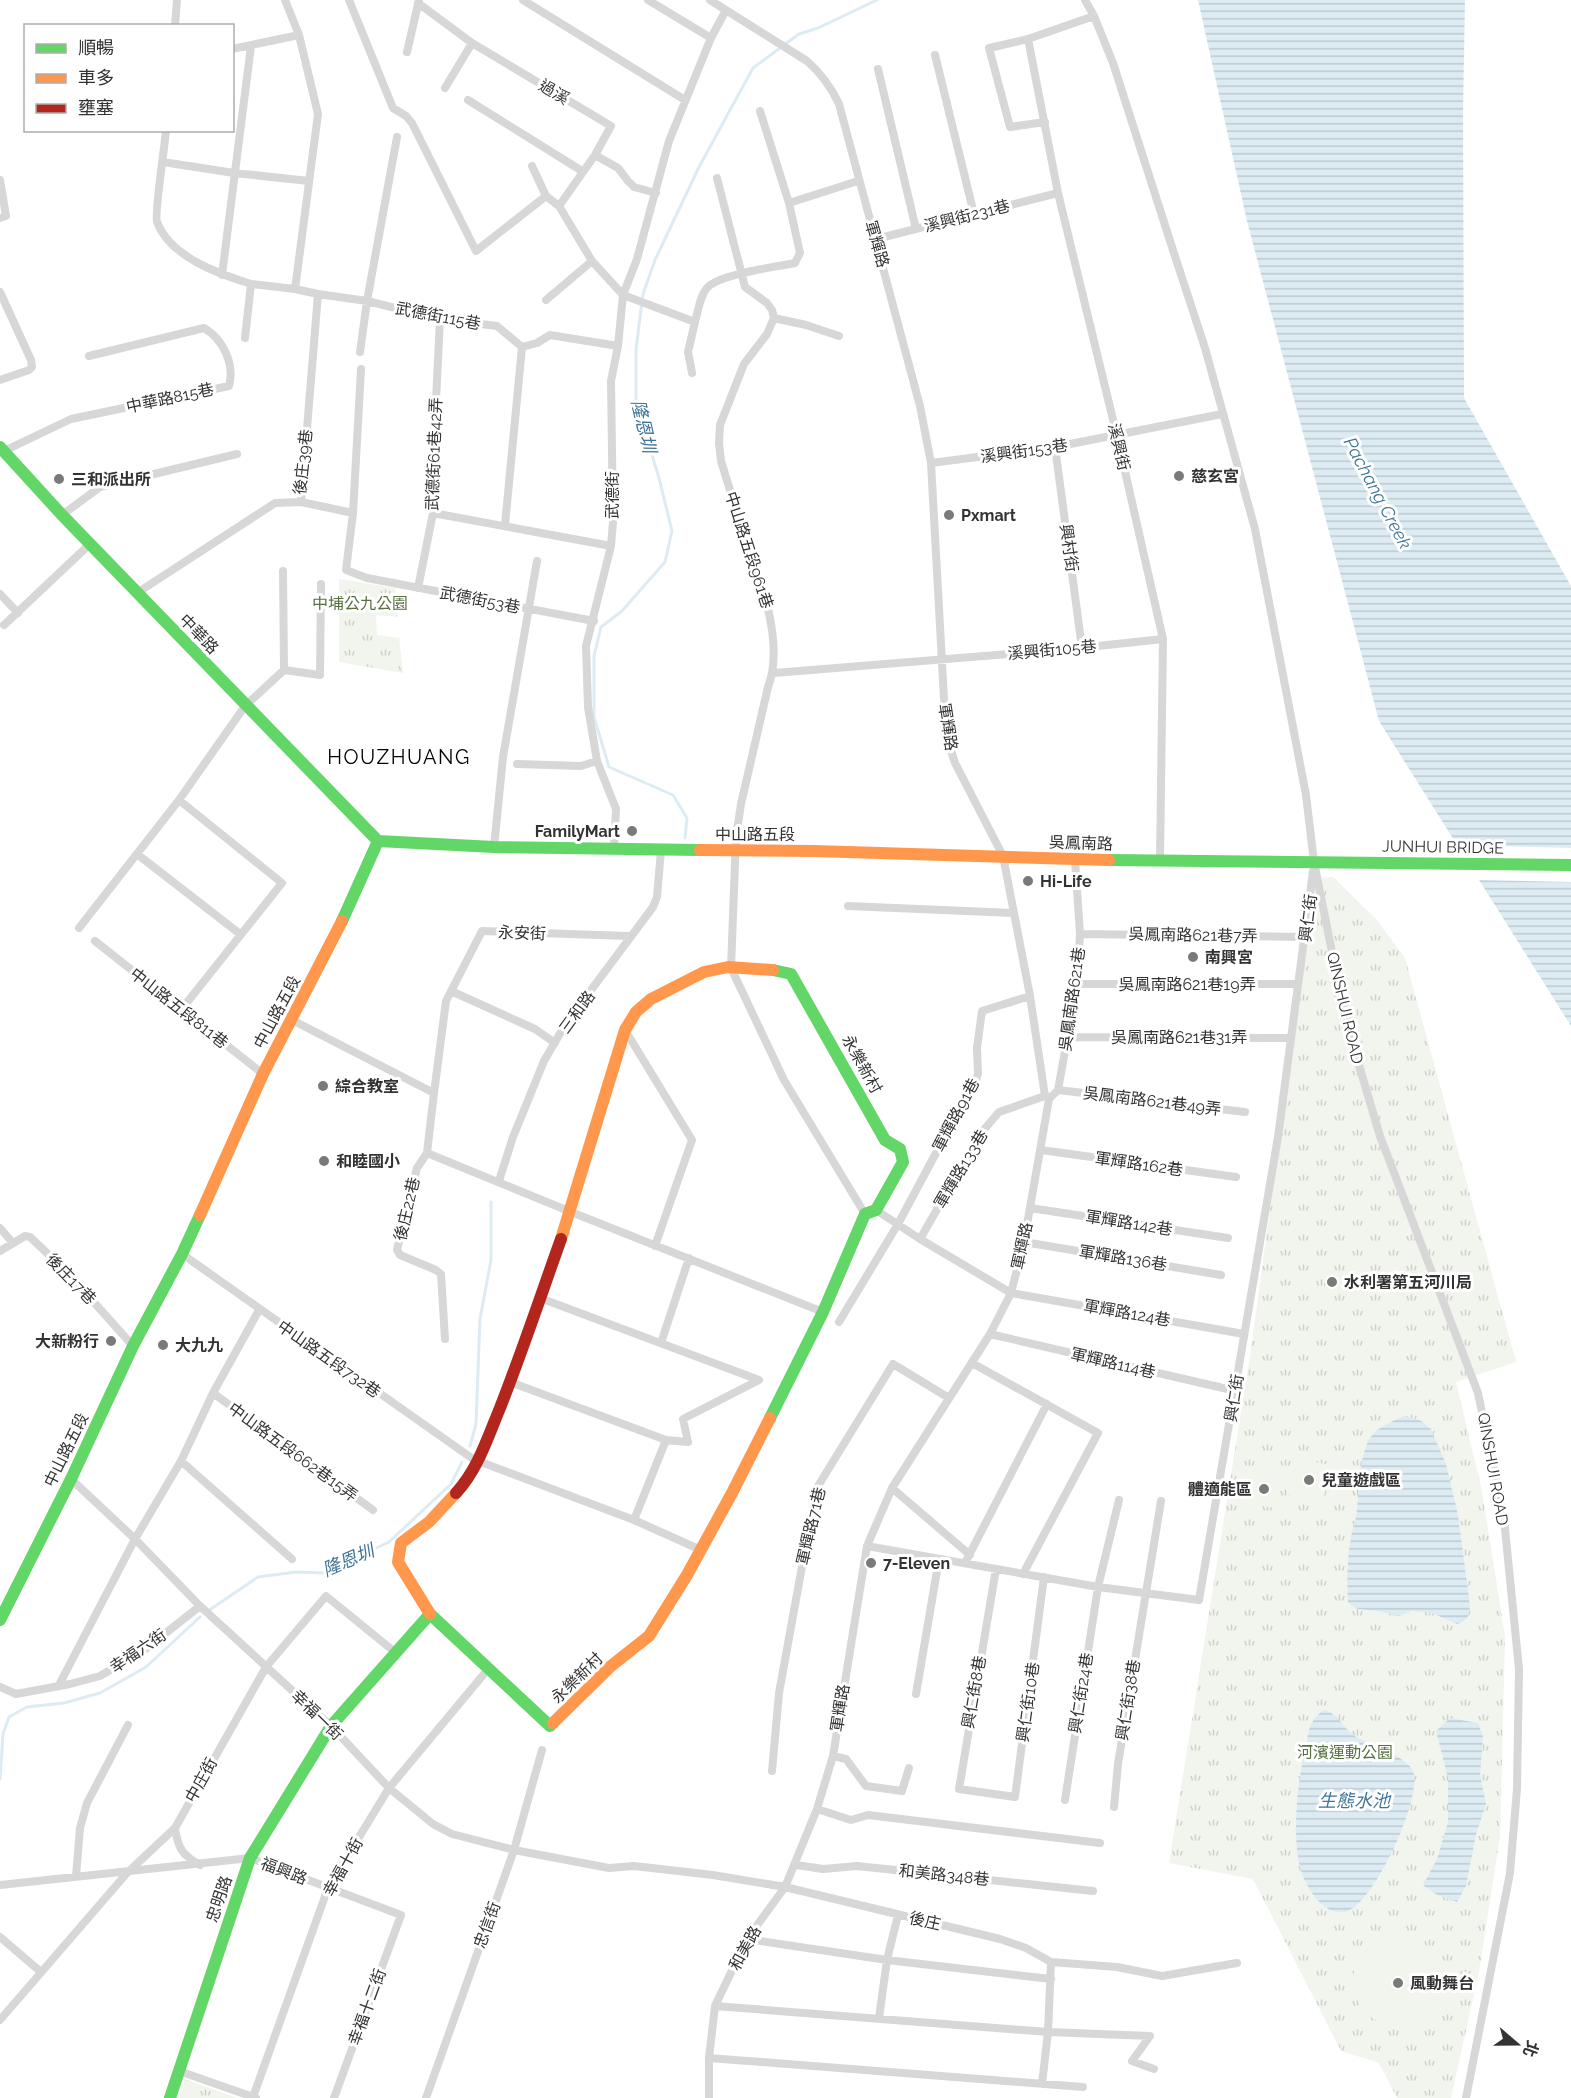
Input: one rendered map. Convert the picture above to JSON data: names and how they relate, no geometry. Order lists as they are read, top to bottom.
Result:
{
  "streets": {
    "main road": [
      "中華路",
      "中山路五段",
      "吳鳳南路",
      "JUNHUI BRIDGE",
      "永樂新村",
      "忠明路"
    ],
    "street": [
      "過溪",
      "溪興街231巷",
      "軍輝路",
      "武德街115巷",
      "中華路815巷",
      "溪興街",
      "溪興街153巷",
      "武德街61巷42弄",
      "後庄39巷",
      "武德街",
      "興村街",
      "中山路五段961巷",
      "武德街53巷",
      "溪興街105巷",
      "興仁街",
      "永安街",
      "吳鳳南路621巷7弄",
      "吳鳳南路621巷19弄",
      "吳鳳南路621巷",
      "中山路五段811巷",
      "QINSHUI ROAD",
      "三和路",
      "吳鳳南路621巷31弄",
      "吳鳳南路621巷49弄",
      "軍輝路91巷",
      "軍輝路162巷",
      "軍輝路133巷",
      "後庄22巷",
      "軍輝路142巷",
      "軍輝路136巷",
      "後庄17巷",
      "軍輝路124巷",
      "中山路五段732巷",
      "軍輝路114巷",
      "中山路五段662巷15弄",
      "軍輝路71巷",
      "幸福六街",
      "興仁街8巷",
      "興仁街24巷",
      "興仁街38巷",
      "興仁街10巷",
      "幸福一街",
      "中庄街",
      "幸福十街",
      "福興路",
      "和美路348巷",
      "後庄",
      "忠信街",
      "和美路",
      "幸福十二街"
    ]
  },
  "crossings": [
    ["溪興街231巷", "軍輝路"],
    ["溪興街231巷", "溪興街"],
    ["軍輝路", "溪興街153巷"],
    ["軍輝路", "武德街"],
    ["軍輝路", "溪興街105巷"],
    ["軍輝路", "吳鳳南路"],
    ["軍輝路", "興仁街"],
    ["軍輝路", "軍輝路91巷"],
    ["軍輝路", "軍輝路162巷"],
    ["軍輝路", "軍輝路133巷"],
    ["軍輝路", "軍輝路142巷"],
    ["軍輝路", "軍輝路136巷"],
    ["軍輝路", "軍輝路124巷"],
    ["軍輝路", "軍輝路114巷"],
    ["軍輝路", "軍輝路71巷"],
    ["軍輝路", "和美路"],
    ["武德街115巷", "武德街61巷42弄"],
    ["武德街115巷", "後庄39巷"],
    ["中華路815巷", "中華路"],
    ["溪興街", "溪興街153巷"],
    ["溪興街", "溪興街105巷"],
    ["溪興街", "吳鳳南路"],
    ["溪興街153巷", "興村街"],
    ["武德街61巷42弄", "武德街53巷"],
    ["後庄39巷", "中華路"],
    ["武德街", "武德街53巷"],
    ["武德街", "中山路五段"],
    ["興村街", "溪興街105巷"],
    ["中山路五段961巷", "中山路五段"],
    ["中華路", "中山路五段"],
    ["中山路五段", "吳鳳南路"],
    ["中山路五段", "中山路五段811巷"],
    ["中山路五段", "三和路"],
    ["中山路五段", "後庄17巷"],
    ["中山路五段", "中山路五段732巷"],
    ["中山路五段", "幸福一街"],
    ["吳鳳南路", "JUNHUI BRIDGE"],
    ["吳鳳南路", "興仁街"],
    ["吳鳳南路", "吳鳳南路621巷"],
    ["吳鳳南路", "QINSHUI ROAD"],
    ["JUNHUI BRIDGE", "興仁街"],
    ["JUNHUI BRIDGE", "QINSHUI ROAD"],
    ["興仁街", "吳鳳南路621巷7弄"],
    ["興仁街", "吳鳳南路621巷19弄"],
    ["興仁街", "QINSHUI ROAD"],
    ["興仁街", "吳鳳南路621巷31弄"],
    ["興仁街", "軍輝路124巷"],
    ["興仁街", "軍輝路114巷"],
    ["興仁街", "興仁街8巷"],
    ["興仁街", "興仁街24巷"],
    ["興仁街", "興仁街38巷"],
    ["興仁街", "興仁街10巷"],
    ["永安街", "三和路"],
    ["永安街", "後庄22巷"],
    ["吳鳳南路621巷7弄", "吳鳳南路621巷"],
    ["吳鳳南路621巷19弄", "吳鳳南路621巷"],
    ["吳鳳南路621巷", "吳鳳南路621巷31弄"],
    ["吳鳳南路621巷", "吳鳳南路621巷49弄"],
    ["永樂新村", "中山路五段732巷"],
    ["永樂新村", "幸福十街"],
    ["中山路五段732巷", "中山路五段662巷15弄"],
    ["中山路五段662巷15弄", "幸福六街"],
    ["中山路五段662巷15弄", "幸福一街"],
    ["幸福六街", "幸福一街"],
    ["興仁街8巷", "興仁街10巷"],
    ["幸福一街", "中庄街"],
    ["幸福一街", "幸福十街"],
    ["幸福一街", "忠明路"],
    ["幸福一街", "後庄"],
    ["幸福一街", "忠信街"],
    ["中庄街", "福興路"],
    ["幸福十街", "福興路"],
    ["福興路", "忠明路"],
    ["福興路", "幸福十二街"],
    ["和美路348巷", "和美路"],
    ["後庄", "和美路"]
  ],
  "districts": ["HOUZHUANG"],
  "water": ["隆恩圳", "Pachang Creek", "生態水池"],
  "parks": ["中埔公九公園", "河濱運動公園"],
  "places": [
    "慈玄宮",
    "三和派出所",
    "Pxmart",
    "FamilyMart",
    "Hi-Life",
    "南興宮",
    "綜合教室",
    "和睦國小",
    "水利署第五河川局",
    "大新粉行",
    "大九九",
    "兒童遊戲區",
    "體適能區",
    "7-Eleven",
    "風動舞台"
  ],
  "legend": ["順暢", "車多", "壅塞"],
  "north": "right"
}
